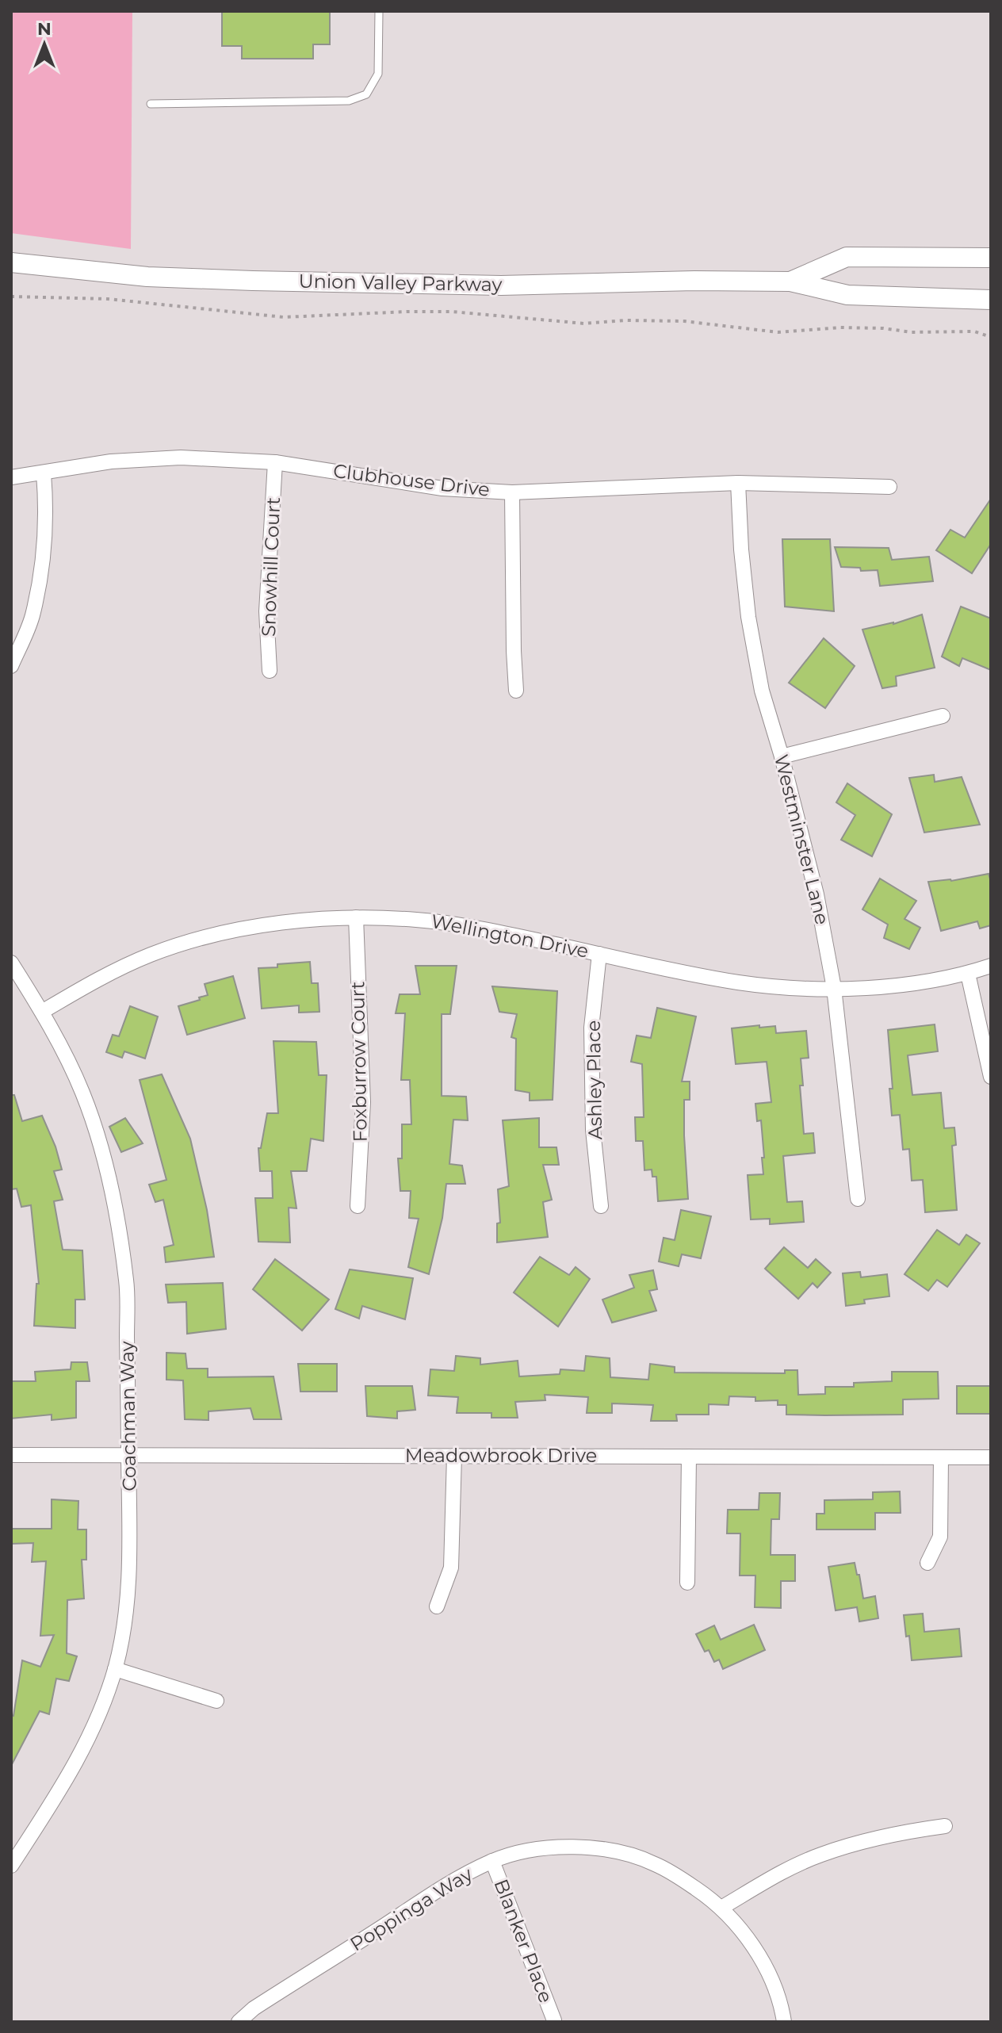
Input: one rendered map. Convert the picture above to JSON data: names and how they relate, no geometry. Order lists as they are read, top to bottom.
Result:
{
  "streets": {
    "street": [
      "Union Valley Parkway",
      "Clubhouse Drive",
      "Snowhill Court",
      "Westminster Lane",
      "Wellington Drive",
      "Foxburrow Court",
      "Ashley Place",
      "Coachman Way",
      "Meadowbrook Drive",
      "Poppinga Way",
      "Blanker Place"
    ]
  },
  "crossings": [
    ["Clubhouse Drive", "Snowhill Court"],
    ["Clubhouse Drive", "Westminster Lane"],
    ["Westminster Lane", "Wellington Drive"],
    ["Wellington Drive", "Foxburrow Court"],
    ["Wellington Drive", "Ashley Place"],
    ["Wellington Drive", "Coachman Way"],
    ["Coachman Way", "Meadowbrook Drive"],
    ["Poppinga Way", "Blanker Place"]
  ],
  "north": "top"
}
